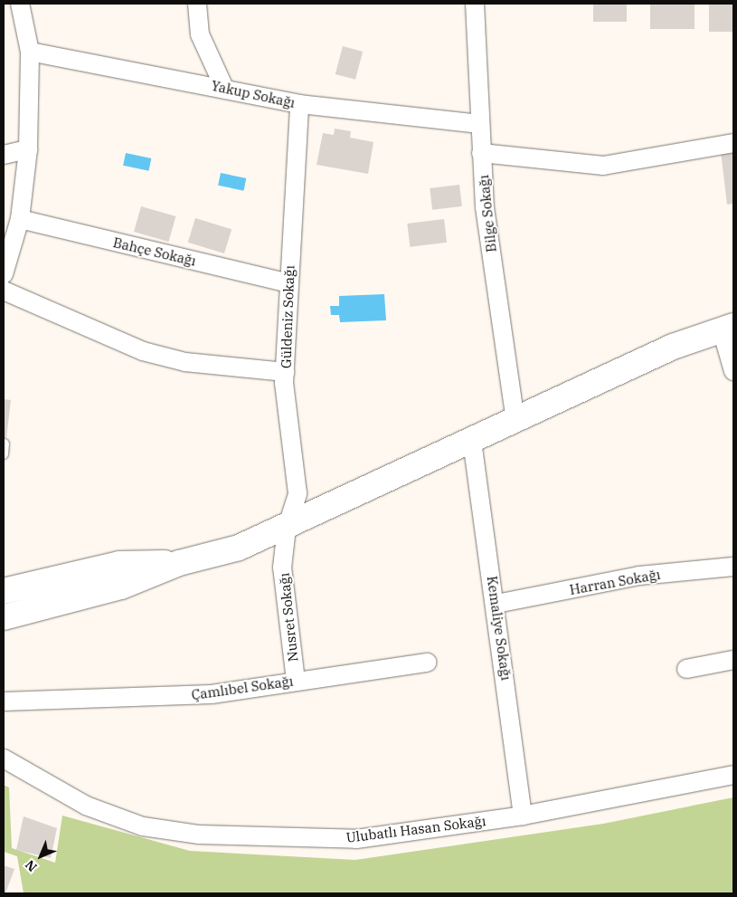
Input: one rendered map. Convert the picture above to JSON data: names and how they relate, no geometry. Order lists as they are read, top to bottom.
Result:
{
  "streets": {
    "street": [
      "Yakup Sokağı",
      "Bilge Sokağı",
      "Bahçe Sokağı",
      "Güldeniz Sokağı",
      "Harran Sokağı",
      "Nusret Sokağı",
      "Kemaliye Sokağı",
      "Çamlıbel Sokağı",
      "Ulubatlı Hasan Sokağı"
    ]
  },
  "crossings": [
    ["Yakup Sokağı", "Bilge Sokağı"],
    ["Yakup Sokağı", "Güldeniz Sokağı"],
    ["Bahçe Sokağı", "Güldeniz Sokağı"],
    ["Güldeniz Sokağı", "Nusret Sokağı"],
    ["Harran Sokağı", "Kemaliye Sokağı"],
    ["Nusret Sokağı", "Çamlıbel Sokağı"],
    ["Kemaliye Sokağı", "Ulubatlı Hasan Sokağı"]
  ],
  "north": "bottom left"
}
